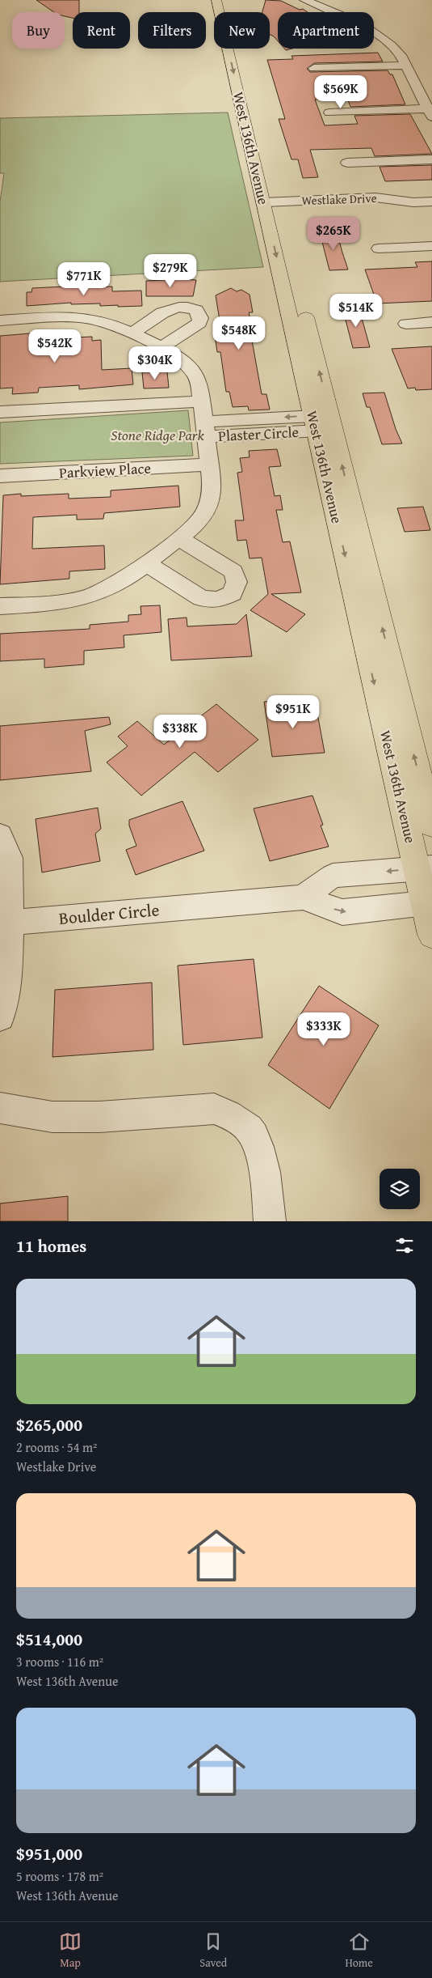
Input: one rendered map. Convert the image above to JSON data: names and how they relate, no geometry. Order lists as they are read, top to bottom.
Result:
{
  "streets": {
    "main road": ["West 136th Avenue"],
    "street": [
      "Westlake Drive",
      "Plaster Circle",
      "Parkview Place",
      "Boulder Circle"
    ]
  },
  "crossings": [
    ["West 136th Avenue", "Westlake Drive"],
    ["West 136th Avenue", "Plaster Circle"],
    ["West 136th Avenue", "Boulder Circle"],
    ["Plaster Circle", "Parkview Place"]
  ],
  "parks": ["Stone Ridge Park"],
  "page": {
    "chip": [
      "Buy",
      "Rent",
      "Filters",
      "New",
      "Apartment"
    ],
    "price": [
      "$569K",
      "$265K",
      "$279K",
      "$771K",
      "$514K",
      "$548K",
      "$542K",
      "$304K",
      "$951K",
      "$338K",
      "$333K"
    ],
    "heading": "11 homes",
    "list": [
      {
        "name": "$265,000",
        "note": "2 rooms · 54 m² · Westlake Drive"
      },
      {
        "name": "$514,000",
        "note": "3 rooms · 116 m² · West 136th Avenue"
      },
      {
        "name": "$951,000",
        "note": "5 rooms · 178 m² · West 136th Avenue"
      }
    ],
    "tabs": ["Map", "Saved", "Home"]
  }
}
